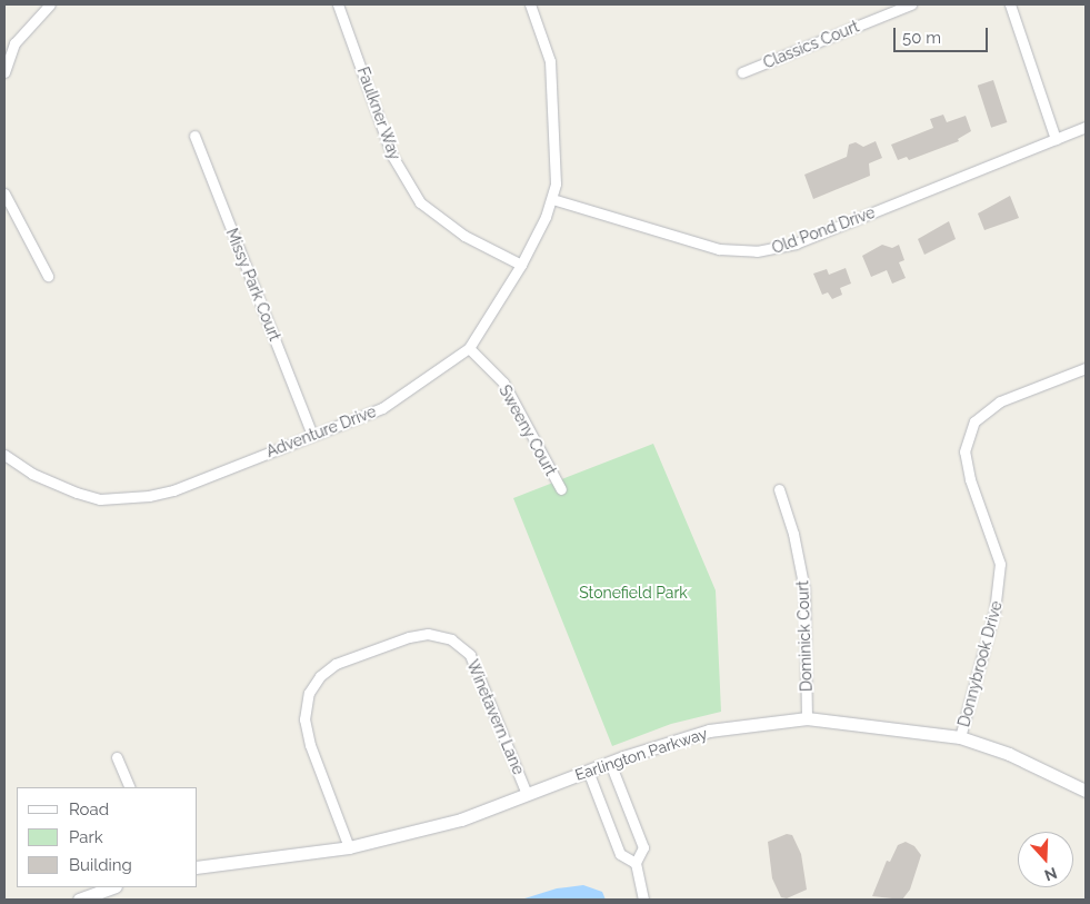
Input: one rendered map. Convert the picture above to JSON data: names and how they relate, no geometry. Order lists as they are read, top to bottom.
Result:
{
  "streets": {
    "street": [
      "Classics Court",
      "Faulkner Way",
      "Old Pond Drive",
      "Missy Park Court",
      "Sweeny Court",
      "Adventure Drive",
      "Dominick Court",
      "Donnybrook Drive",
      "Winetavern Lane",
      "Earlington Parkway"
    ]
  },
  "crossings": [
    ["Faulkner Way", "Adventure Drive"],
    ["Old Pond Drive", "Adventure Drive"],
    ["Missy Park Court", "Adventure Drive"],
    ["Sweeny Court", "Adventure Drive"],
    ["Dominick Court", "Earlington Parkway"],
    ["Donnybrook Drive", "Earlington Parkway"],
    ["Winetavern Lane", "Earlington Parkway"]
  ],
  "parks": ["Stonefield Park"],
  "legend": ["Road", "Park", "Building"],
  "scale_bar": "50 m",
  "north": "bottom"
}
